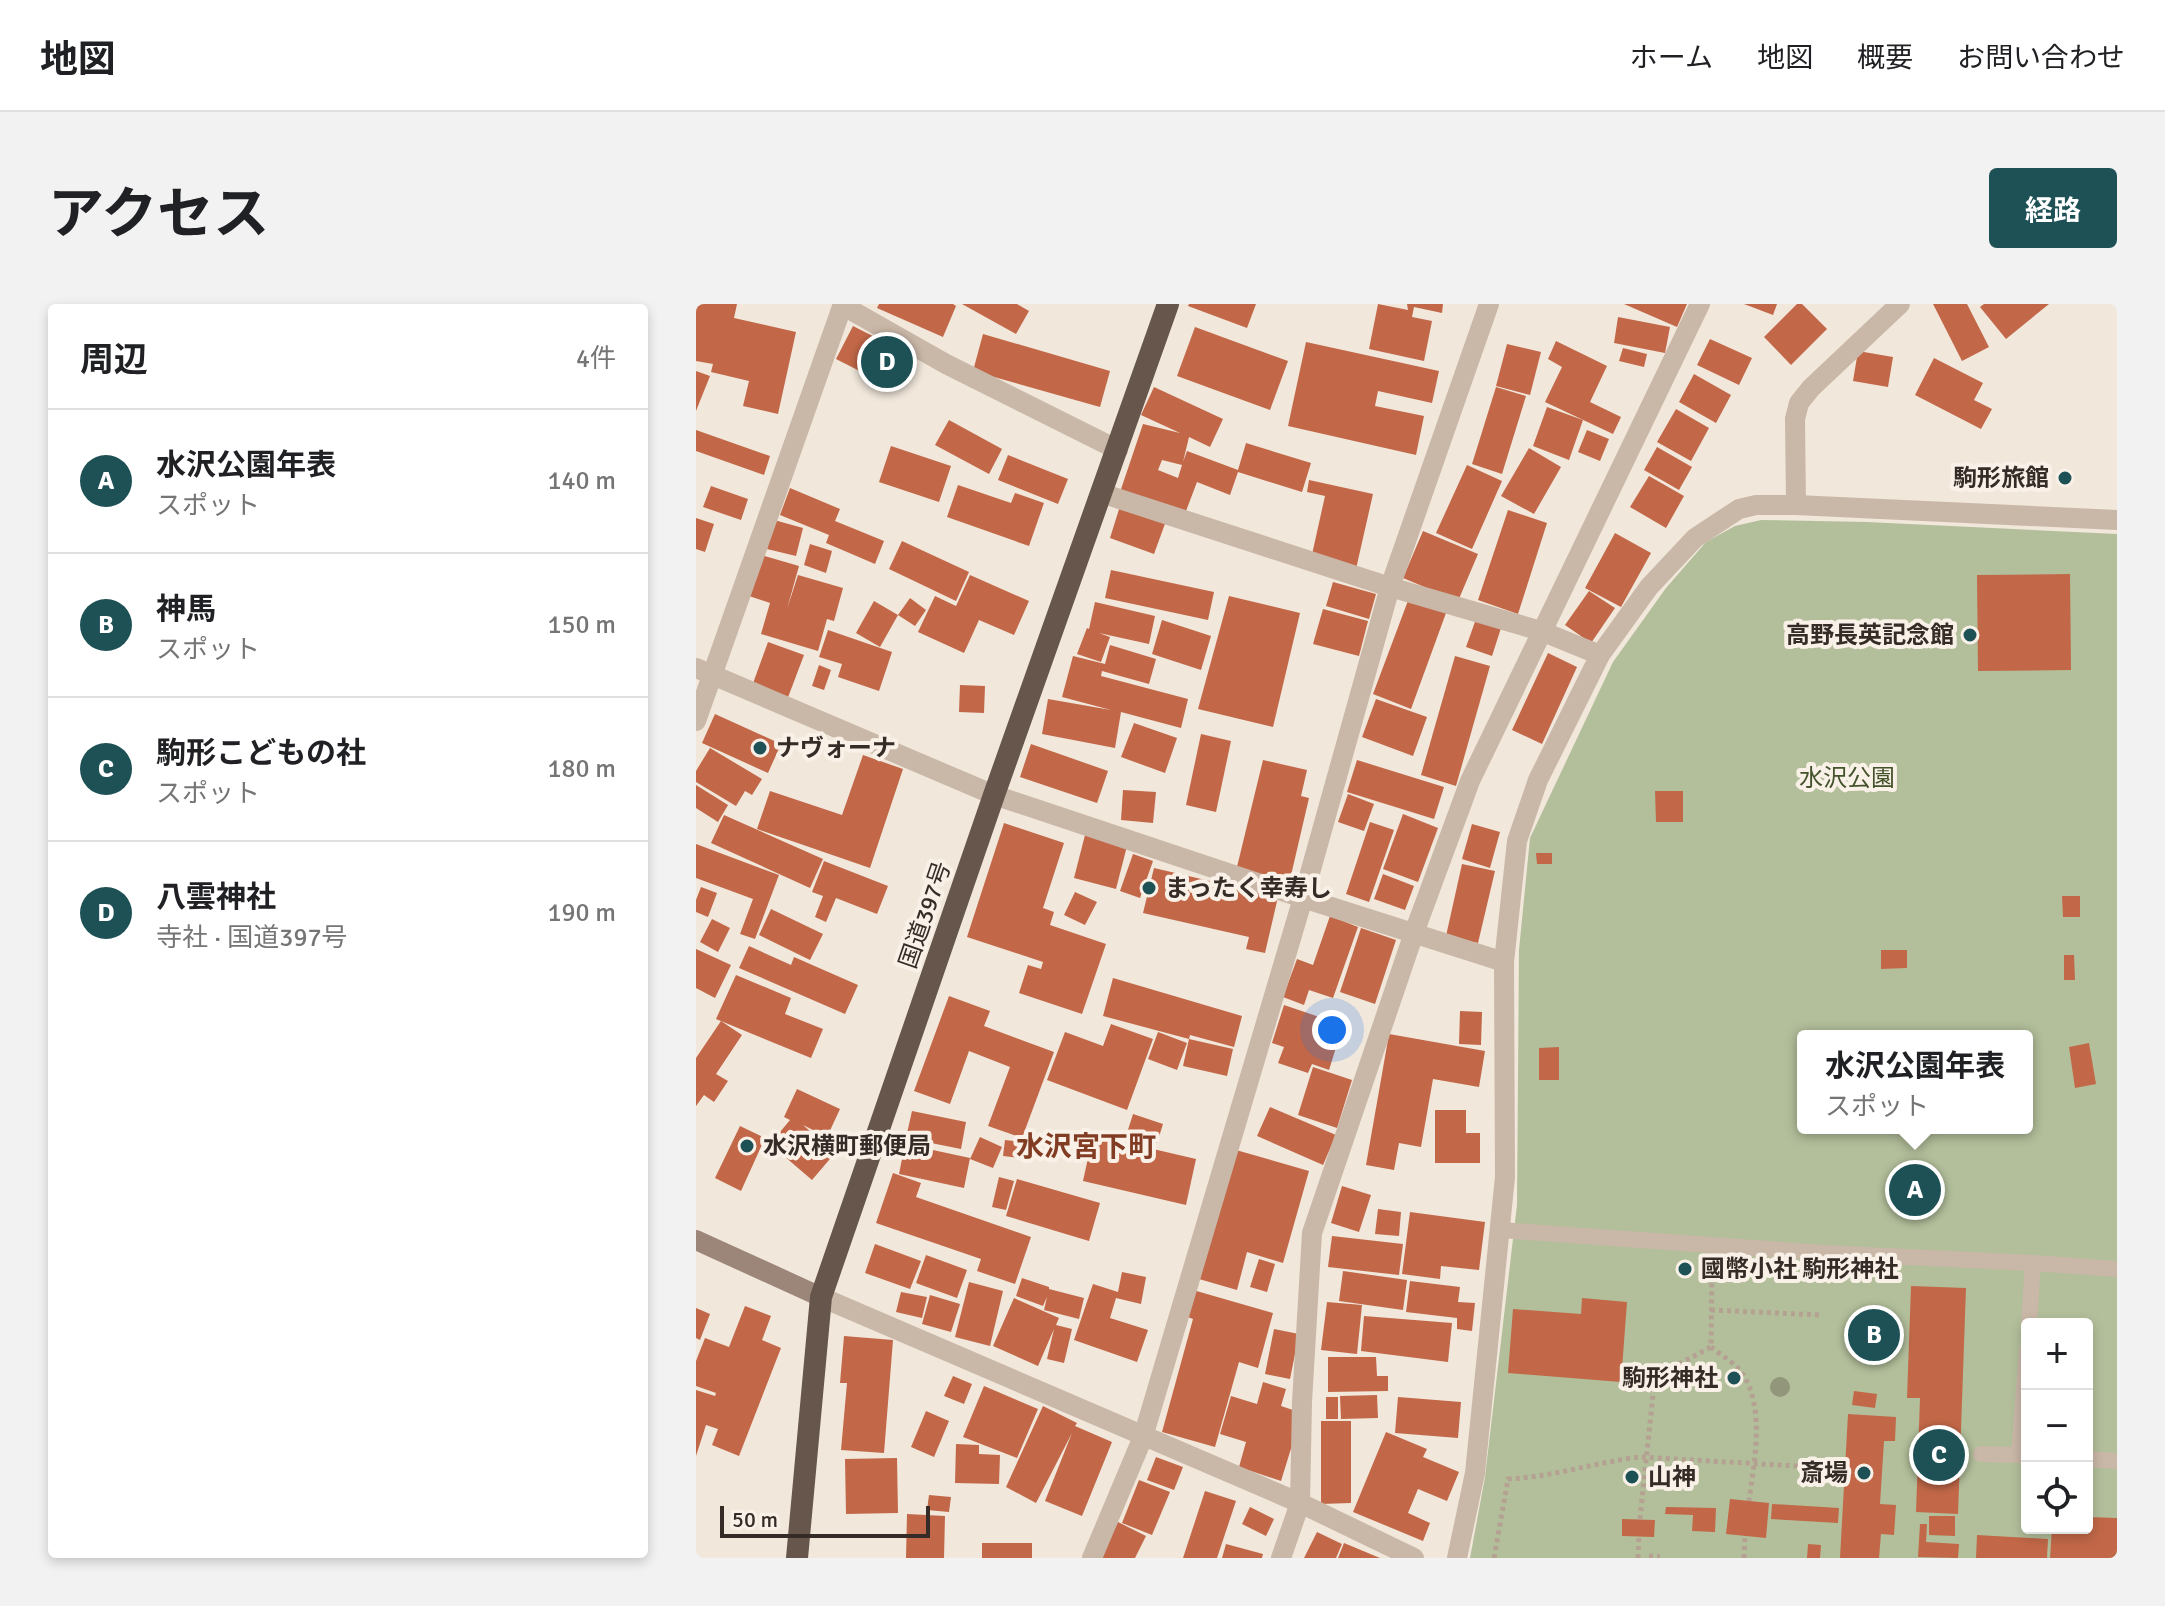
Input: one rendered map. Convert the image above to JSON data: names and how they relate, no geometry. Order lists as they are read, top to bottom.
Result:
{
  "streets": {
    "highway": ["国道397号"]
  },
  "districts": ["水沢宮下町"],
  "parks": ["水沢公園"],
  "places": [
    "駒形旅館",
    "高野長英記念館",
    "ナヴォーナ",
    "まったく幸寿し",
    "水沢横町郵便局",
    "國幣小社 駒形神社",
    "駒形神社",
    "斎場",
    "山神"
  ],
  "scale_bar": "50 m",
  "page": {
    "header": "地図",
    "nav": [
      "ホーム",
      "地図",
      "概要",
      "お問い合わせ"
    ],
    "title": "アクセス",
    "buttons": "経路",
    "heading": ["周辺", "4件"],
    "pins": [
      "D",
      "A",
      "B",
      "C"
    ],
    "list": [
      {
        "mark": "A",
        "name": "水沢公園年表",
        "note": "スポット",
        "value": "140 m"
      },
      {
        "mark": "B",
        "name": "神馬",
        "note": "スポット",
        "value": "150 m"
      },
      {
        "mark": "C",
        "name": "駒形こどもの社",
        "note": "スポット",
        "value": "180 m"
      },
      {
        "mark": "D",
        "name": "八雲神社",
        "note": "寺社 · 国道397号",
        "value": "190 m"
      }
    ],
    "popup": ["水沢公園年表", "スポット"],
    "map_buttons": ["+", "−"],
    "scale": "50 m"
  }
}
